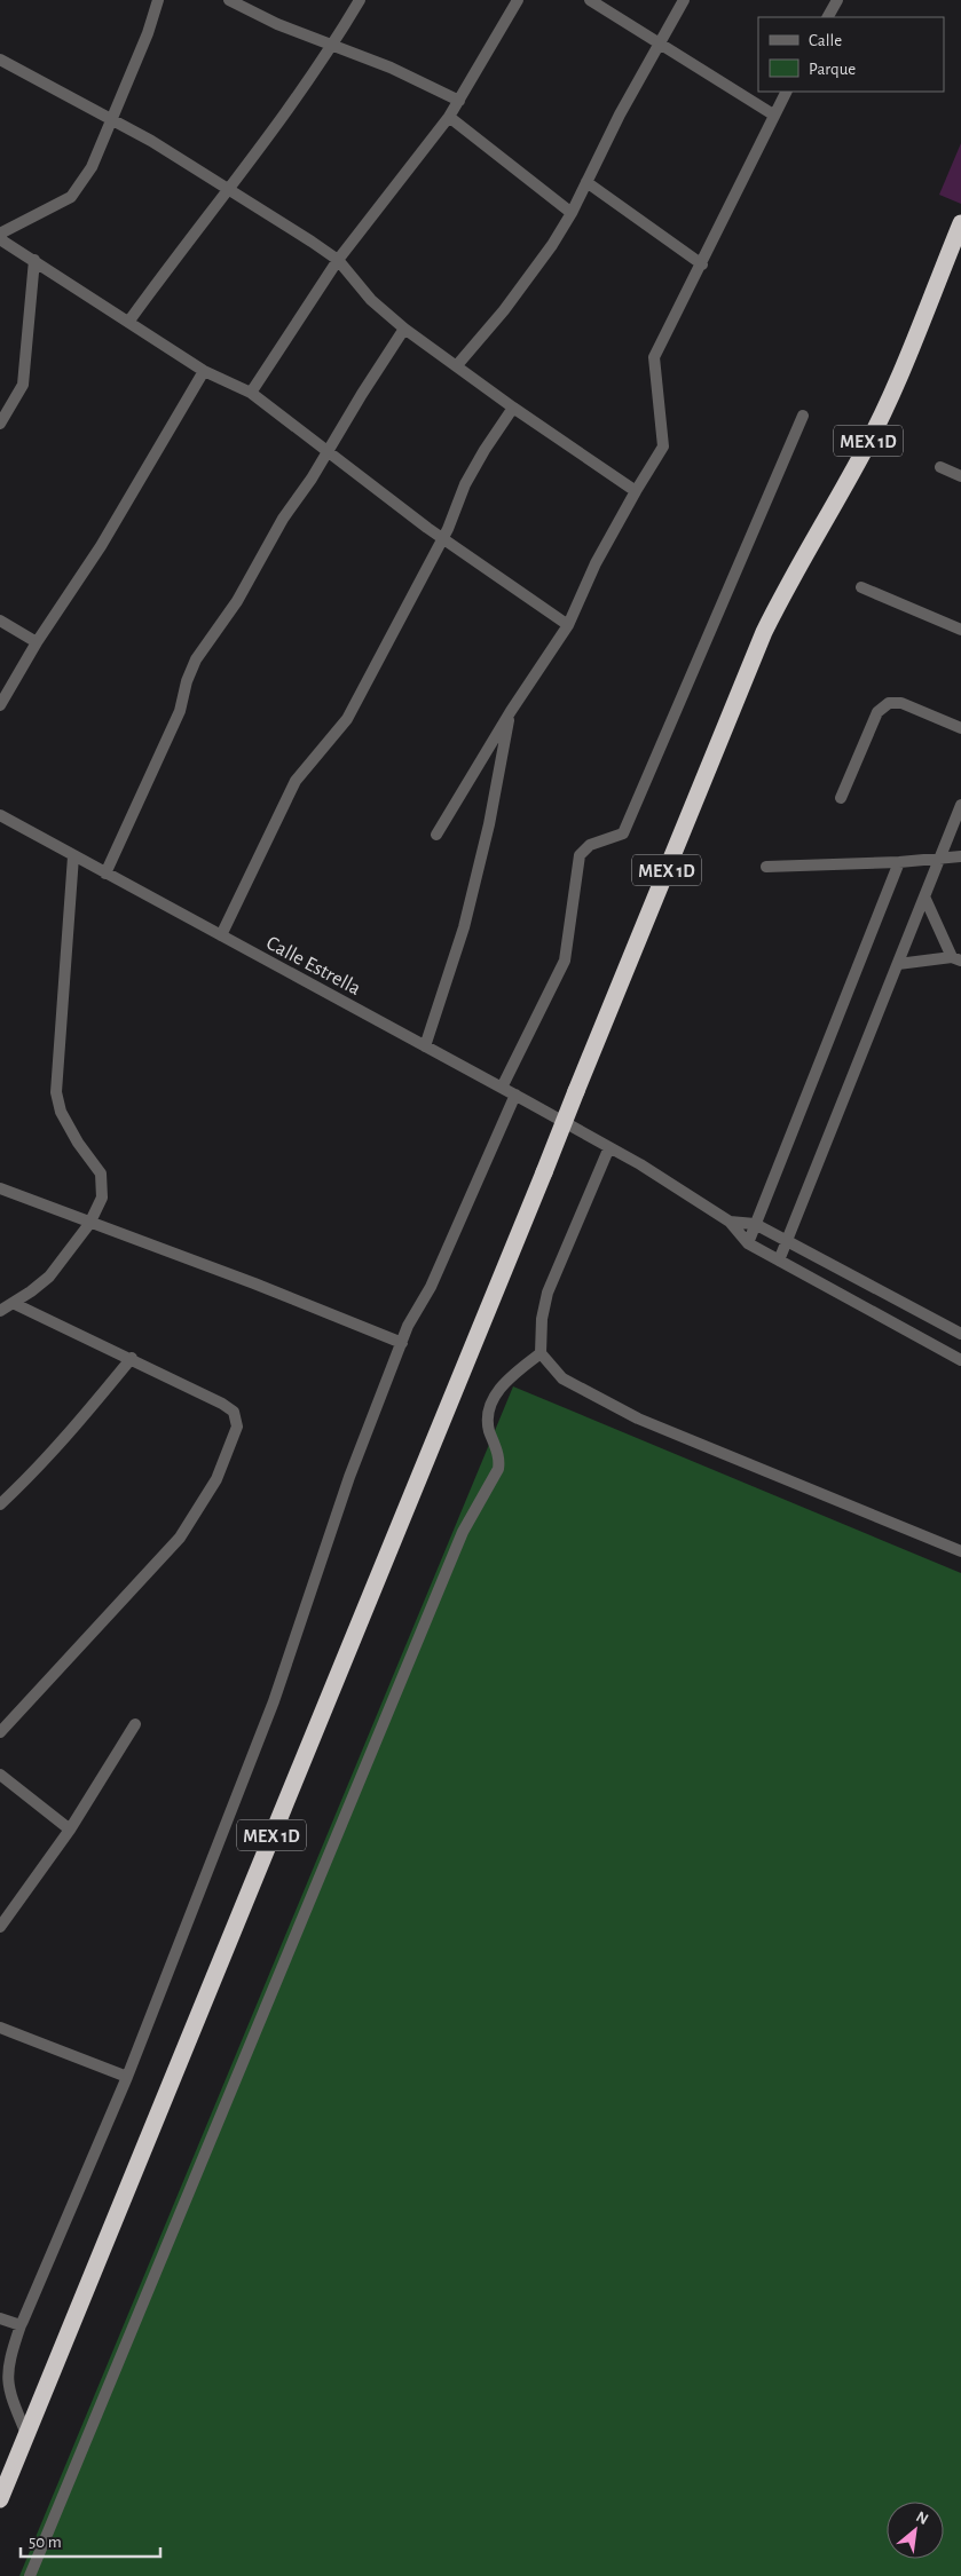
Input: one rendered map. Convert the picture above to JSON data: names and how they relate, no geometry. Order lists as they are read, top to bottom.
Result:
{
  "streets": {
    "highway": ["MEX 1D"],
    "street": ["Calle Estrella"]
  },
  "legend": ["Calle", "Parque"],
  "scale_bar": "50 m",
  "north": "top right"
}
